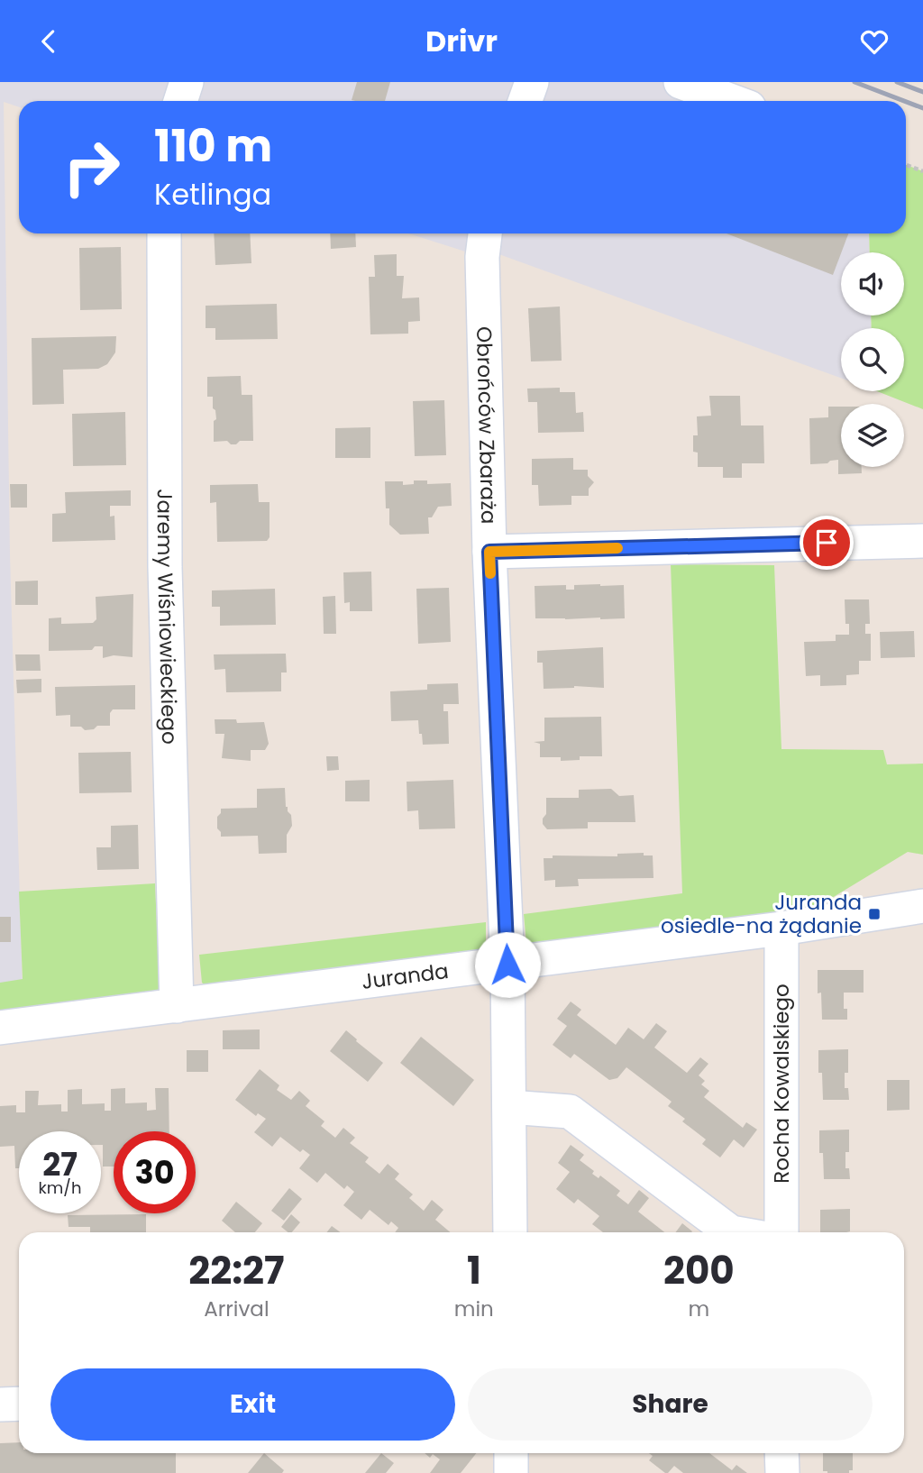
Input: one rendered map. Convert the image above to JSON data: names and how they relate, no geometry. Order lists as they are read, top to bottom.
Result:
{
  "streets": {
    "street": [
      "Obrońców Zbaraża",
      "Jaremy Wiśniowieckiego",
      "Juranda",
      "Rocha Kowalskiego"
    ]
  },
  "crossings": [
    ["Obrońców Zbaraża", "Juranda"],
    ["Jaremy Wiśniowieckiego", "Juranda"],
    ["Juranda", "Rocha Kowalskiego"]
  ],
  "places": {
    "transit": ["Juranda osiedle-na żądanie"]
  },
  "page": {
    "header": "Drivr",
    "turn": ["110 m", "Ketlinga"],
    "speed": "27 km/h",
    "limit": "30",
    "eta": [
      "22:27",
      "Arrival",
      "1",
      "min",
      "200",
      "m"
    ],
    "buttons": ["Exit", "Share"]
  }
}
